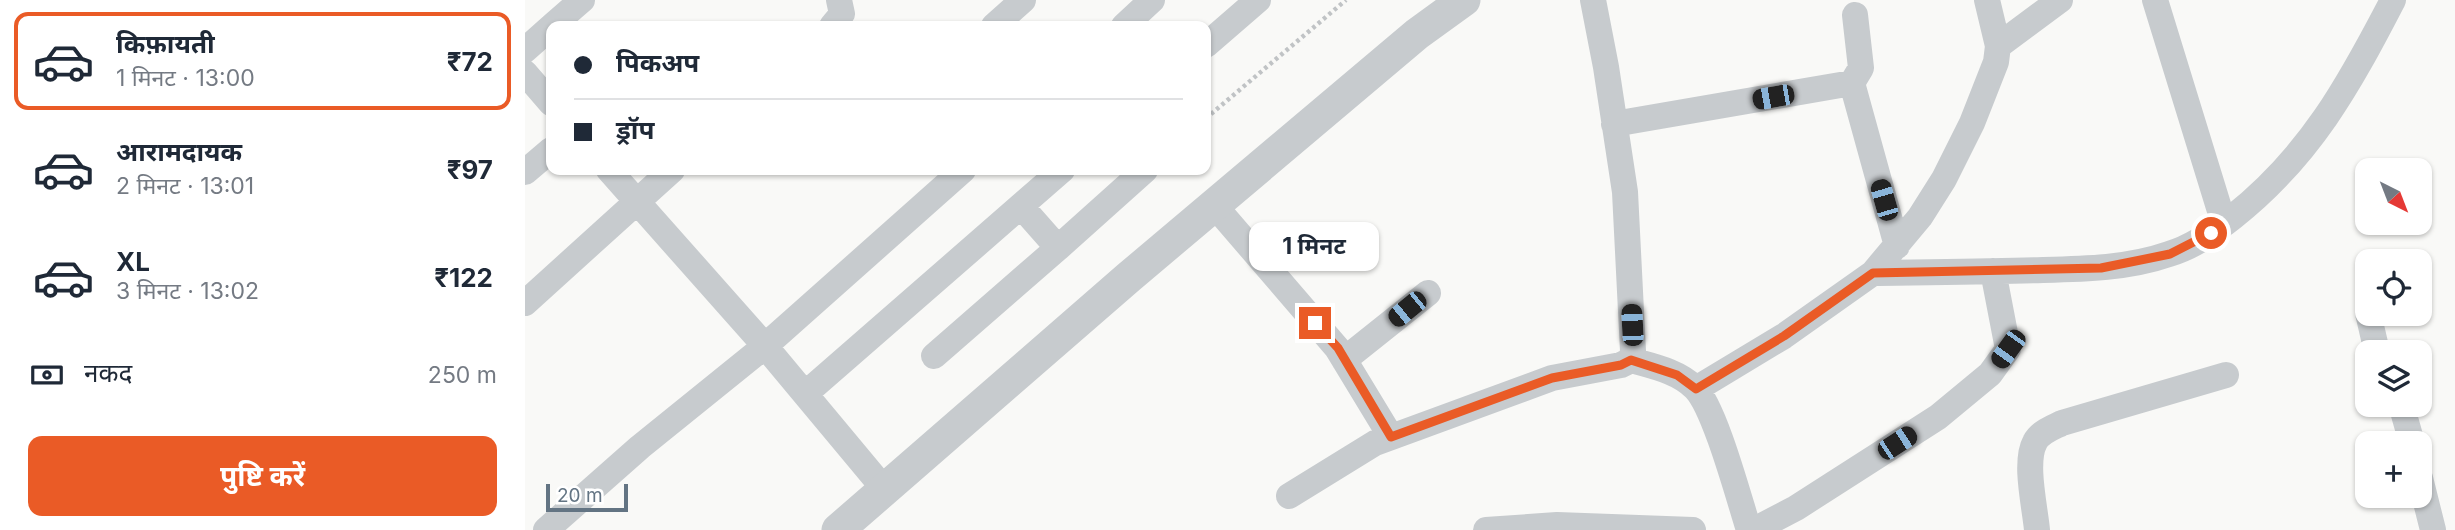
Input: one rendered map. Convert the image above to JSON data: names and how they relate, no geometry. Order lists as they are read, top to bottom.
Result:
{
  "scale_bar": "20 m",
  "north": "bottom right",
  "page": {
    "list": [
      {
        "name": "किफ़ायती",
        "note": "1 मिनट · 13:00",
        "value": "₹72"
      },
      {
        "name": "आरामदायक",
        "note": "2 मिनट · 13:01",
        "value": "₹97"
      },
      {
        "name": "XL",
        "note": "3 मिनट · 13:02",
        "value": "₹122"
      }
    ],
    "banner": ["पिकअप", "ड्रॉप"],
    "map_buttons": "+",
    "bubble": "1 मिनट",
    "pay": ["नकद", "250 m"],
    "buttons": "पुष्टि करें",
    "scale": "20 m"
  }
}
